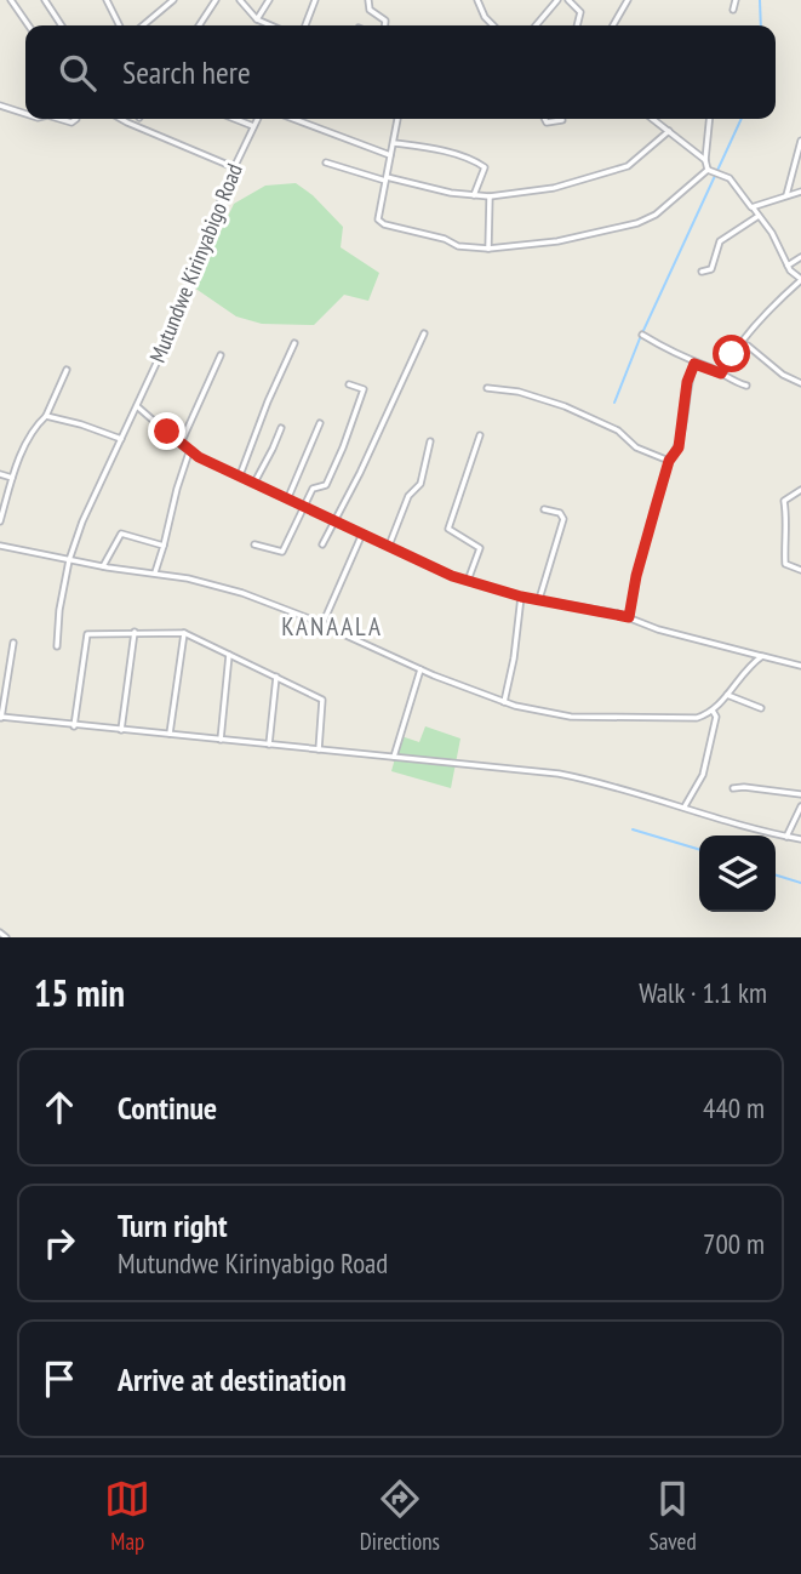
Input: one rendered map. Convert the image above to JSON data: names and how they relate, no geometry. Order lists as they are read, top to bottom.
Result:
{
  "streets": {
    "street": ["Mutundwe Kirinyabigo Road"]
  },
  "districts": ["KANAALA"],
  "page": {
    "search": "Search here",
    "heading": ["15 min", "Walk · 1.1 km"],
    "list": [
      ["Continue", "440 m"],
      ["Turn right", "Mutundwe Kirinyabigo Road", "700 m"],
      "Arrive at destination"
    ],
    "nav": ["Map", "Directions", "Saved"]
  }
}
